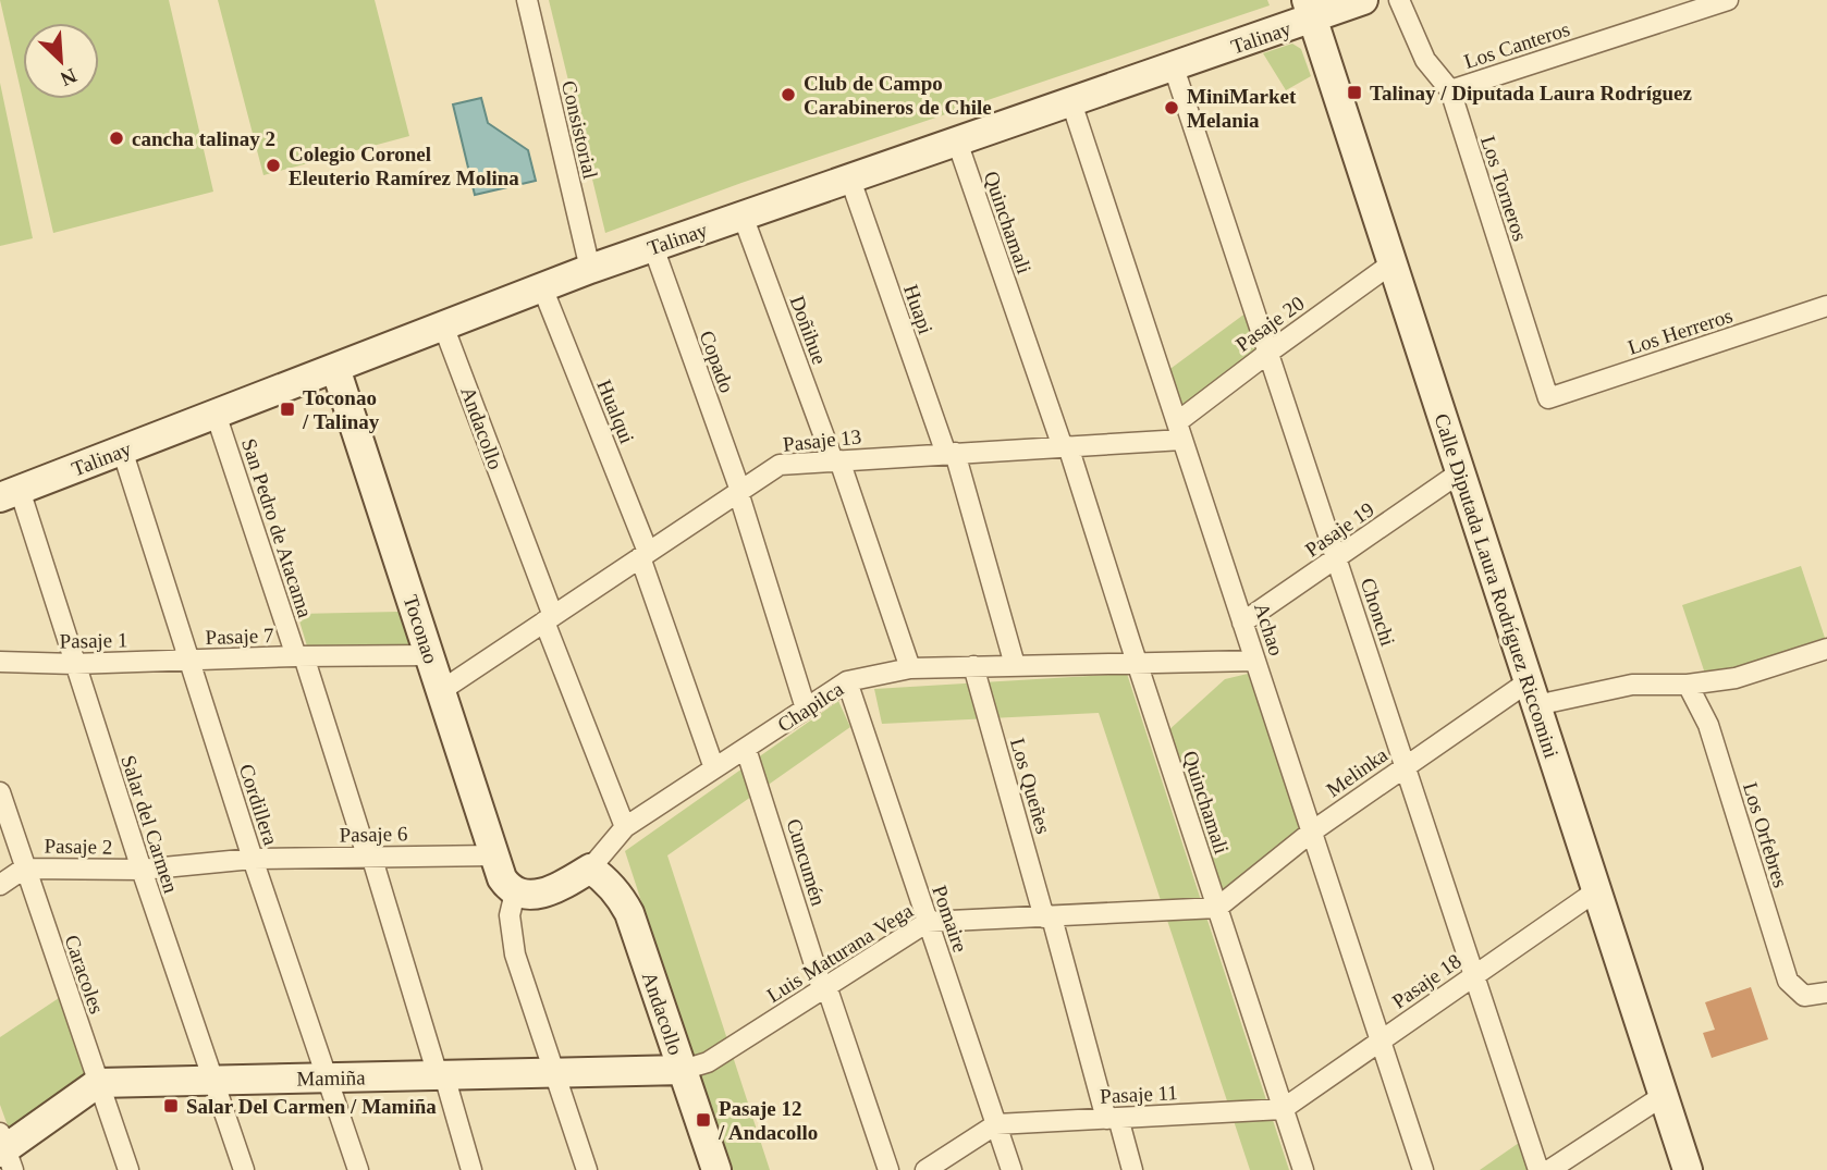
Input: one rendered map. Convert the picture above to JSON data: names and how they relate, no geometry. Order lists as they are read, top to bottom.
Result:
{
  "streets": {
    "street": [
      "Talinay",
      "Los Canteros",
      "Consistorial",
      "Los Torneros",
      "Quinchamali",
      "Huapi",
      "Pasaje 20",
      "Doñihue",
      "Los Herreros",
      "Copado",
      "Hualqui",
      "Andacollo",
      "Pasaje 13",
      "San Pedro de Atacama",
      "Pasaje 19",
      "Calle Diputada Laura Rodríguez Riccomini",
      "Chonchi",
      "Toconao",
      "Achao",
      "Pasaje 7",
      "Pasaje 1",
      "Chapilca",
      "Melinka",
      "Los Queñes",
      "Cordillera",
      "Salar del Carmen",
      "Pasaje 6",
      "Los Orfebres",
      "Pasaje 2",
      "Cuncumén",
      "Pomaire",
      "Luis Maturana Vega",
      "Caracoles",
      "Pasaje 18",
      "Mamiña",
      "Pasaje 11"
    ]
  },
  "crossings": [
    ["Talinay", "Consistorial"],
    ["Talinay", "Quinchamali"],
    ["Talinay", "Huapi"],
    ["Talinay", "Doñihue"],
    ["Talinay", "Copado"],
    ["Talinay", "Hualqui"],
    ["Talinay", "Andacollo"],
    ["Talinay", "San Pedro de Atacama"],
    ["Talinay", "Calle Diputada Laura Rodríguez Riccomini"],
    ["Talinay", "Chonchi"],
    ["Talinay", "Toconao"],
    ["Talinay", "Achao"],
    ["Talinay", "Cordillera"],
    ["Talinay", "Salar del Carmen"],
    ["Los Canteros", "Los Torneros"],
    ["Los Torneros", "Los Herreros"],
    ["Quinchamali", "Pasaje 13"],
    ["Quinchamali", "Chapilca"],
    ["Quinchamali", "Melinka"],
    ["Quinchamali", "Luis Maturana Vega"],
    ["Quinchamali", "Pasaje 18"],
    ["Quinchamali", "Pasaje 11"],
    ["Huapi", "Pasaje 13"],
    ["Huapi", "Chapilca"],
    ["Pasaje 20", "Pasaje 13"],
    ["Pasaje 20", "Calle Diputada Laura Rodríguez Riccomini"],
    ["Pasaje 20", "Chonchi"],
    ["Pasaje 20", "Achao"],
    ["Doñihue", "Pasaje 13"],
    ["Doñihue", "Chapilca"],
    ["Copado", "Pasaje 13"],
    ["Copado", "Chapilca"],
    ["Hualqui", "Pasaje 13"],
    ["Hualqui", "Chapilca"],
    ["Andacollo", "Pasaje 13"],
    ["Andacollo", "Chapilca"],
    ["Andacollo", "Luis Maturana Vega"],
    ["Andacollo", "Mamiña"],
    ["Pasaje 13", "Toconao"],
    ["Pasaje 13", "Achao"],
    ["San Pedro de Atacama", "Pasaje 7"],
    ["San Pedro de Atacama", "Pasaje 6"],
    ["San Pedro de Atacama", "Mamiña"],
    ["Pasaje 19", "Calle Diputada Laura Rodríguez Riccomini"],
    ["Pasaje 19", "Chonchi"],
    ["Pasaje 19", "Achao"],
    ["Calle Diputada Laura Rodríguez Riccomini", "Melinka"],
    ["Calle Diputada Laura Rodríguez Riccomini", "Pasaje 18"],
    ["Chonchi", "Melinka"],
    ["Chonchi", "Pasaje 18"],
    ["Toconao", "Pasaje 7"],
    ["Toconao", "Chapilca"],
    ["Toconao", "Pasaje 6"],
    ["Achao", "Chapilca"],
    ["Achao", "Melinka"],
    ["Achao", "Pasaje 18"],
    ["Pasaje 7", "Pasaje 1"],
    ["Pasaje 7", "Cordillera"],
    ["Pasaje 1", "Cordillera"],
    ["Pasaje 1", "Salar del Carmen"],
    ["Chapilca", "Los Queñes"],
    ["Chapilca", "Cuncumén"],
    ["Chapilca", "Pomaire"],
    ["Melinka", "Luis Maturana Vega"],
    ["Los Queñes", "Luis Maturana Vega"],
    ["Los Queñes", "Pasaje 11"],
    ["Cordillera", "Pasaje 6"],
    ["Cordillera", "Pasaje 2"],
    ["Cordillera", "Mamiña"],
    ["Salar del Carmen", "Pasaje 2"],
    ["Salar del Carmen", "Mamiña"],
    ["Pasaje 6", "Pasaje 2"],
    ["Pasaje 2", "Caracoles"],
    ["Cuncumén", "Luis Maturana Vega"],
    ["Pomaire", "Luis Maturana Vega"],
    ["Pomaire", "Pasaje 11"],
    ["Luis Maturana Vega", "Mamiña"],
    ["Caracoles", "Mamiña"],
    ["Pasaje 18", "Pasaje 11"]
  ],
  "places": {
    "transit": [
      "Talinay / Diputada Laura Rodríguez",
      "Toconao / Talinay",
      "Salar Del Carmen / Mamiña",
      "Pasaje 12 / Andacollo"
    ],
    "other": [
      "Club de Campo Carabineros de Chile",
      "MiniMarket Melania",
      "cancha talinay 2",
      "Colegio Coronel Eleuterio Ramírez Molina"
    ]
  },
  "north": "bottom right"
}
